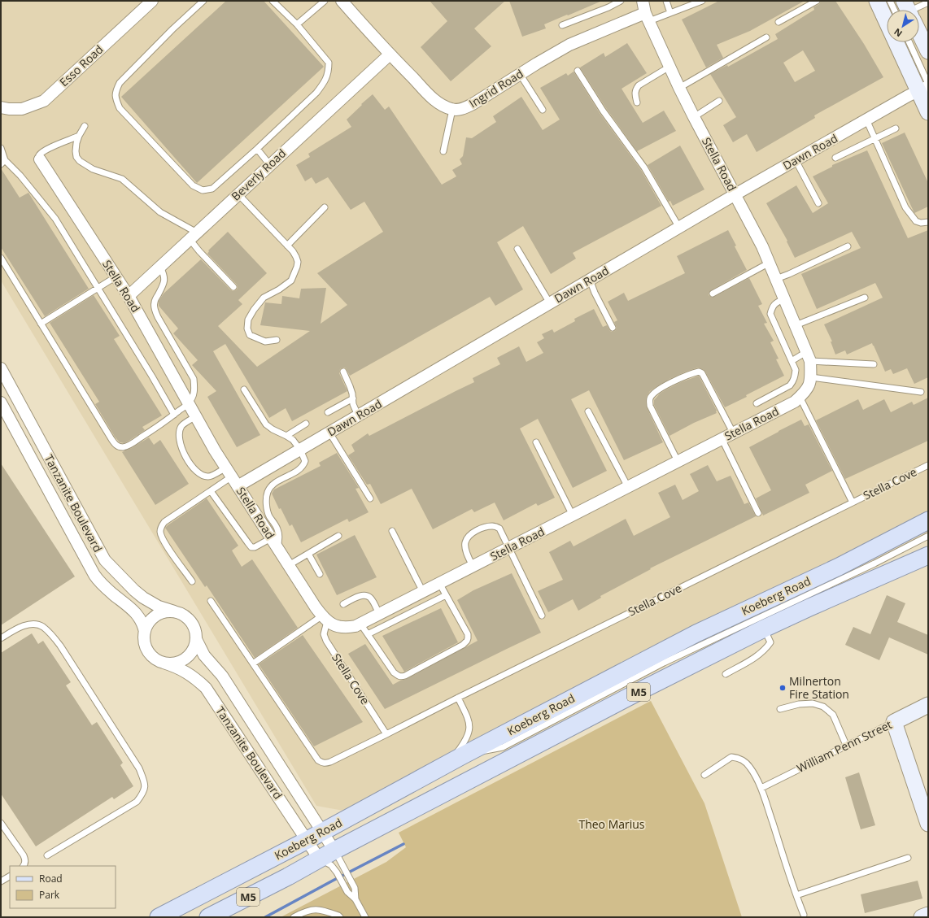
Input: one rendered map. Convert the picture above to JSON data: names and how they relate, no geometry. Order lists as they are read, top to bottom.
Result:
{
  "streets": {
    "main road": ["Koeberg Road", "M5", "William Penn Street"],
    "street": [
      "Esso Road",
      "Ingrid Road",
      "Dawn Road",
      "Stella Road",
      "Beverly Road",
      "Tanzanite Boulevard"
    ],
    "lane": ["Stella Cove"]
  },
  "crossings": [
    ["Ingrid Road", "Stella Road"],
    ["Dawn Road", "Stella Road"],
    ["Stella Road", "Beverly Road"],
    ["Stella Road", "Stella Cove"],
    ["Tanzanite Boulevard", "Koeberg Road"]
  ],
  "parks": ["Theo Marius"],
  "places": ["Milnerton Fire Station"],
  "legend": ["Road", "Park"],
  "north": "bottom left"
}
